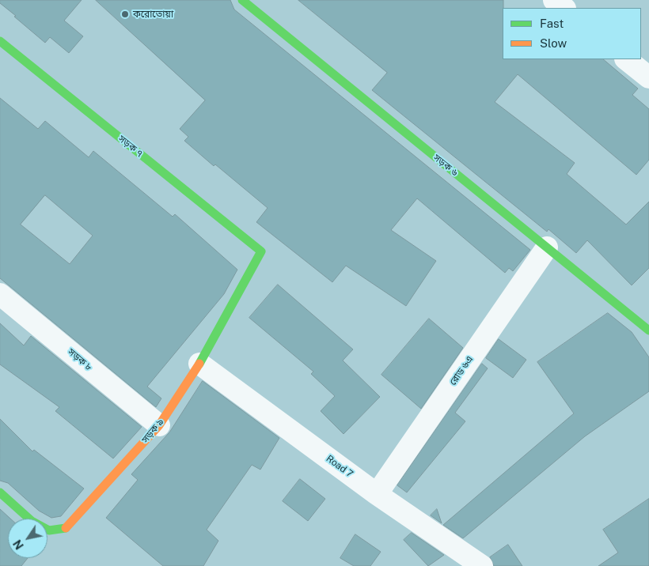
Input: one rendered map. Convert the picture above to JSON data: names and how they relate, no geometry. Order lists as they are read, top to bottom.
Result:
{
  "streets": {
    "street": [
      "সড়ক ৭",
      "সড়ক ৬",
      "সড়ক ৮",
      "রোড ৬এ",
      "সড়ক ৯",
      "Road 7"
    ]
  },
  "crossings": [
    ["সড়ক ৭", "সড়ক ৯"],
    ["সড়ক ৬", "রোড ৬এ"],
    ["সড়ক ৮", "সড়ক ৯"],
    ["রোড ৬এ", "Road 7"],
    ["সড়ক ৯", "Road 7"]
  ],
  "places": ["করোতোয়া"],
  "legend": ["Fast", "Slow"],
  "north": "bottom left"
}
